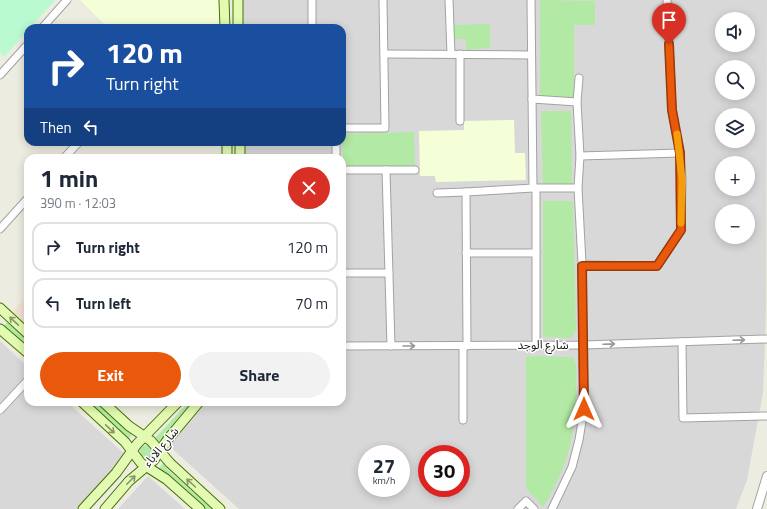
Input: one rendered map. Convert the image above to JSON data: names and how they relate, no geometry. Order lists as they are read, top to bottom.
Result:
{
  "streets": {
    "main road": ["شارع الاباء"],
    "street": ["شارع الوجد"]
  },
  "one_way": ["شارع الوجد"],
  "page": {
    "map_buttons": ["+", "−"],
    "turn": ["120 m", "Turn right"],
    "then": "Then",
    "heading": ["1 min", "390 m · 12:03"],
    "list": [
      {
        "name": "Turn right",
        "value": "120 m"
      },
      {
        "name": "Turn left",
        "value": "70 m"
      }
    ],
    "buttons": ["Exit", "Share"],
    "speed": "27 km/h",
    "limit": "30"
  }
}
